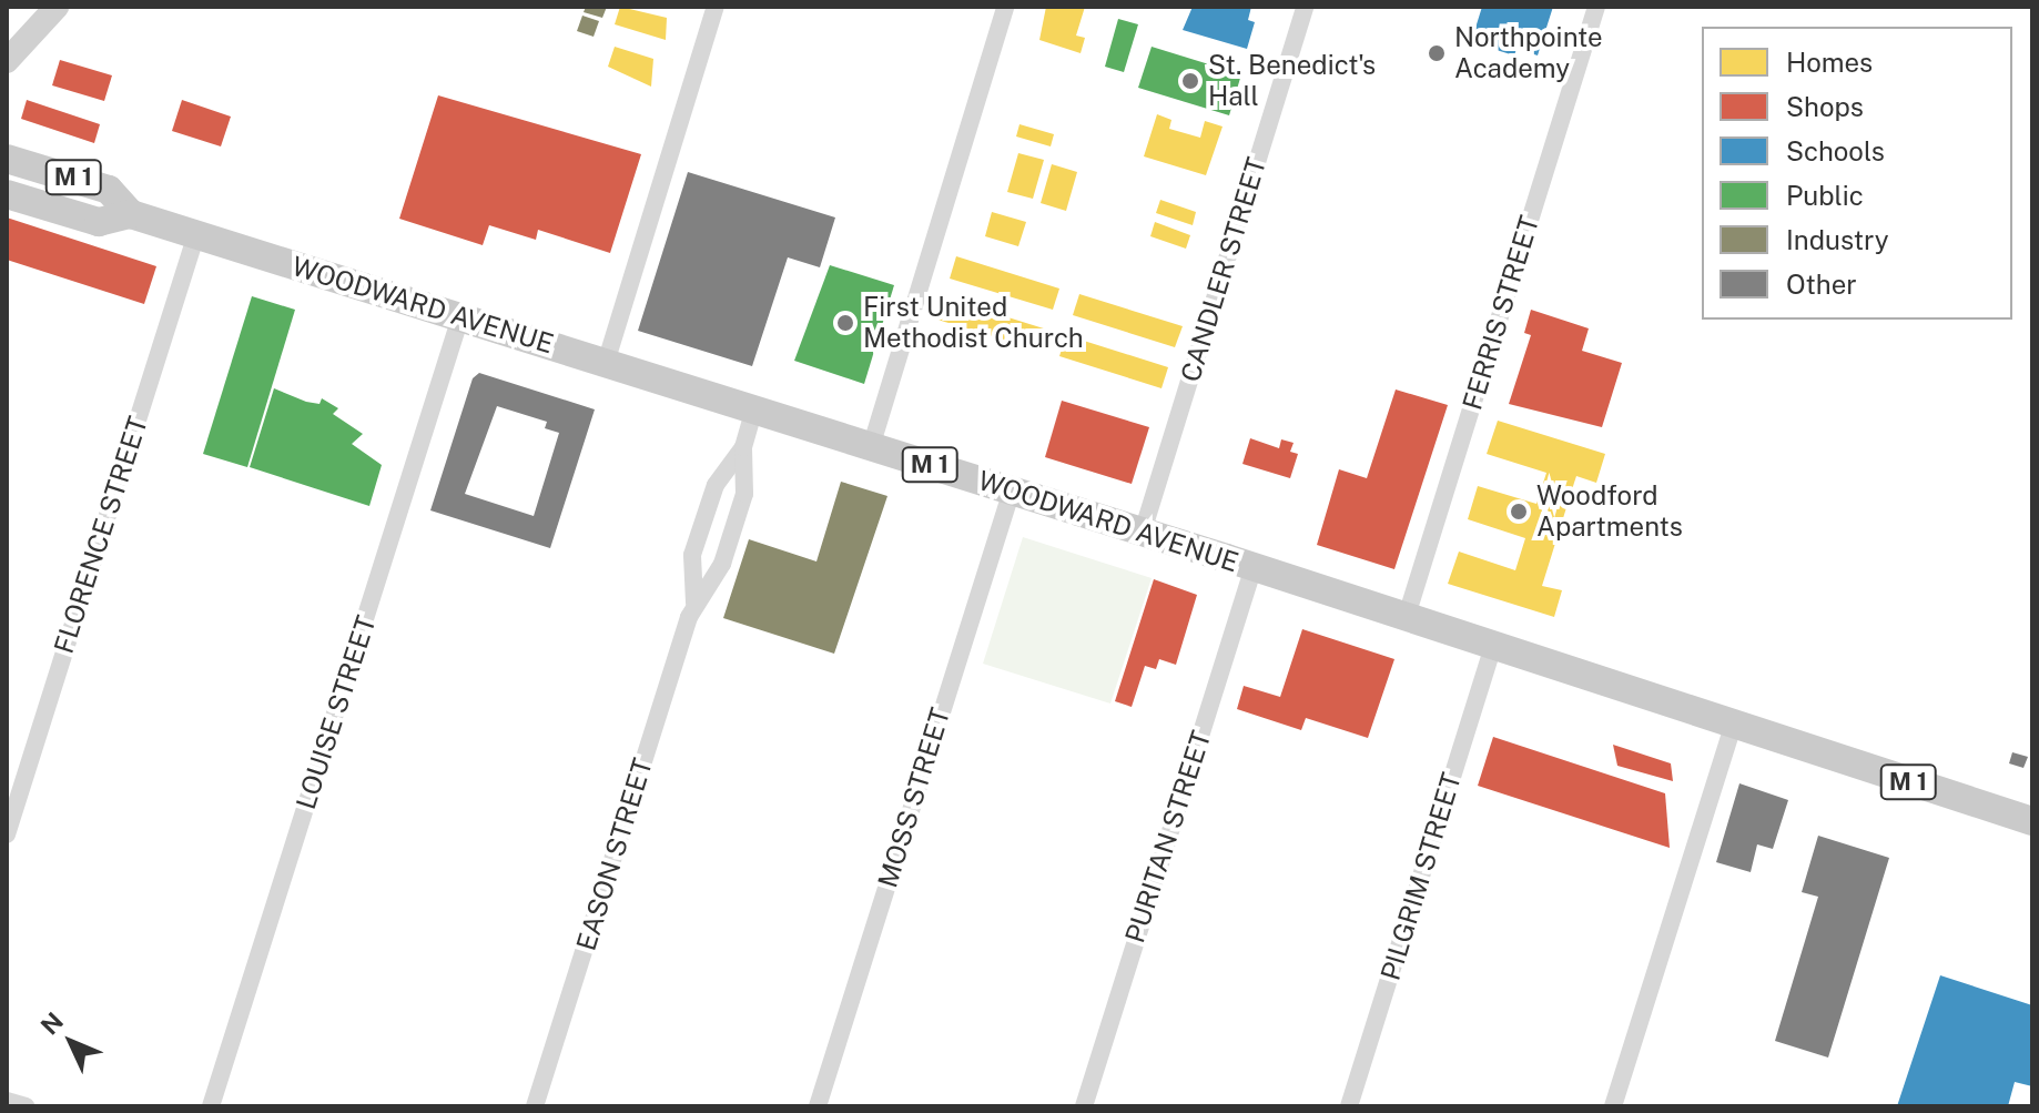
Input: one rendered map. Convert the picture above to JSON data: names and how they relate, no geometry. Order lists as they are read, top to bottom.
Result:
{
  "streets": {
    "main road": ["M 1", "WOODWARD AVENUE"],
    "street": [
      "CANDLER STREET",
      "FERRIS STREET",
      "FLORENCE STREET",
      "LOUISE STREET",
      "MOSS STREET",
      "PURITAN STREET",
      "EASON STREET",
      "PILGRIM STREET"
    ]
  },
  "crossings": [
    ["CANDLER STREET", "WOODWARD AVENUE"],
    ["WOODWARD AVENUE", "FERRIS STREET"],
    ["WOODWARD AVENUE", "FLORENCE STREET"],
    ["WOODWARD AVENUE", "LOUISE STREET"],
    ["WOODWARD AVENUE", "MOSS STREET"],
    ["WOODWARD AVENUE", "PURITAN STREET"],
    ["WOODWARD AVENUE", "EASON STREET"],
    ["WOODWARD AVENUE", "PILGRIM STREET"]
  ],
  "places": [
    "Northpointe Academy",
    "St. Benedict's Hall",
    "First United Methodist Church",
    "Woodford Apartments"
  ],
  "legend": [
    "Homes",
    "Shops",
    "Schools",
    "Public",
    "Industry",
    "Other"
  ],
  "north": "top left"
}
